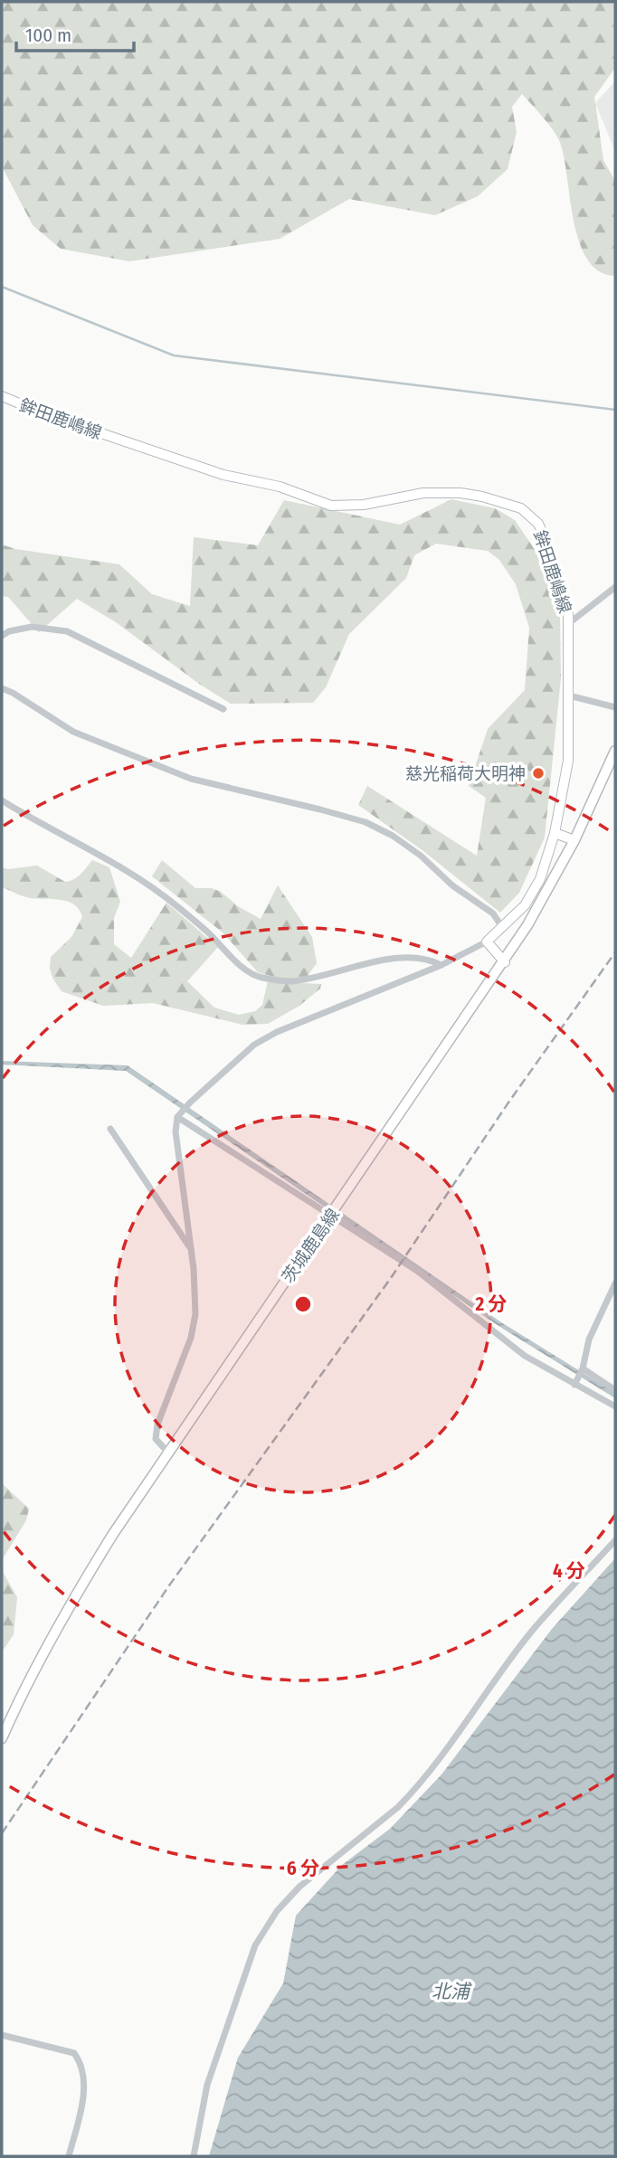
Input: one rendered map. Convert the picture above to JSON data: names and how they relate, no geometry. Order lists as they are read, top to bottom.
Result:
{
  "streets": {
    "main road": ["鉾田鹿嶋線", "茨城鹿島線"]
  },
  "water": ["北浦"],
  "places": ["慈光稲荷大明神"],
  "scale_bar": "100 m",
  "rings": ["2 分", "4 分", "6 分"]
}
